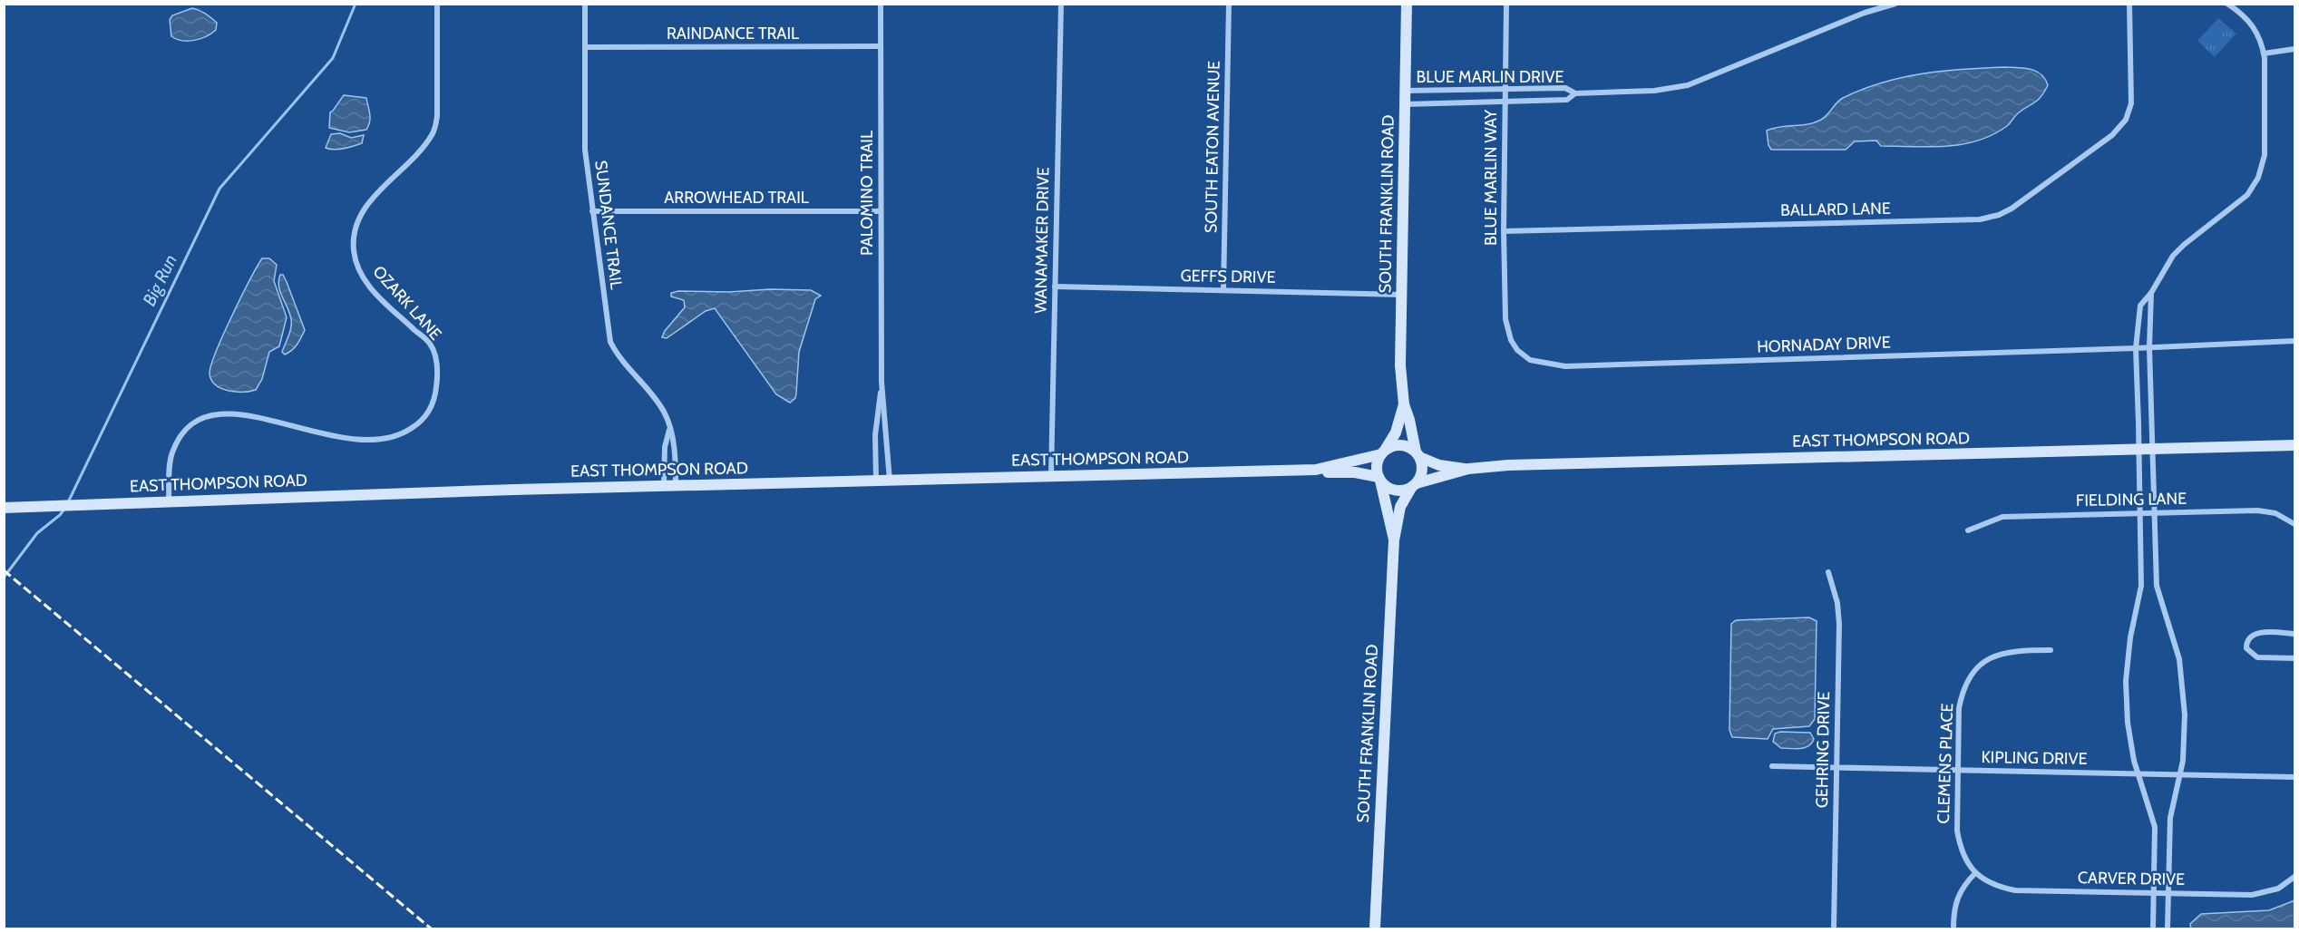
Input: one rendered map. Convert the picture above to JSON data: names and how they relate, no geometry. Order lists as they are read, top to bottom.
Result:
{
  "streets": {
    "main road": ["SOUTH FRANKLIN ROAD", "EAST THOMPSON ROAD"],
    "street": [
      "RAINDANCE TRAIL",
      "BLUE MARLIN DRIVE",
      "SOUTH EATON AVENUE",
      "BLUE MARLIN WAY",
      "PALOMINO TRAIL",
      "ARROWHEAD TRAIL",
      "BALLARD LANE",
      "SUNDANCE TRAIL",
      "WANAMAKER DRIVE",
      "GEFFS DRIVE",
      "OZARK LANE",
      "HORNADAY DRIVE",
      "FIELDING LANE",
      "GEHRING DRIVE",
      "KIPLING DRIVE",
      "CLEMENS PLACE",
      "CARVER DRIVE"
    ]
  },
  "crossings": [
    ["RAINDANCE TRAIL", "PALOMINO TRAIL"],
    ["RAINDANCE TRAIL", "SUNDANCE TRAIL"],
    ["BLUE MARLIN DRIVE", "BLUE MARLIN WAY"],
    ["BLUE MARLIN DRIVE", "SOUTH FRANKLIN ROAD"],
    ["SOUTH EATON AVENUE", "GEFFS DRIVE"],
    ["BLUE MARLIN WAY", "BALLARD LANE"],
    ["BLUE MARLIN WAY", "HORNADAY DRIVE"],
    ["PALOMINO TRAIL", "ARROWHEAD TRAIL"],
    ["PALOMINO TRAIL", "EAST THOMPSON ROAD"],
    ["ARROWHEAD TRAIL", "SUNDANCE TRAIL"],
    ["SOUTH FRANKLIN ROAD", "GEFFS DRIVE"],
    ["SOUTH FRANKLIN ROAD", "EAST THOMPSON ROAD"],
    ["SUNDANCE TRAIL", "EAST THOMPSON ROAD"],
    ["WANAMAKER DRIVE", "GEFFS DRIVE"],
    ["WANAMAKER DRIVE", "EAST THOMPSON ROAD"],
    ["OZARK LANE", "EAST THOMPSON ROAD"],
    ["GEHRING DRIVE", "KIPLING DRIVE"],
    ["KIPLING DRIVE", "CLEMENS PLACE"],
    ["CLEMENS PLACE", "CARVER DRIVE"]
  ],
  "water": ["Big Run"]
}
